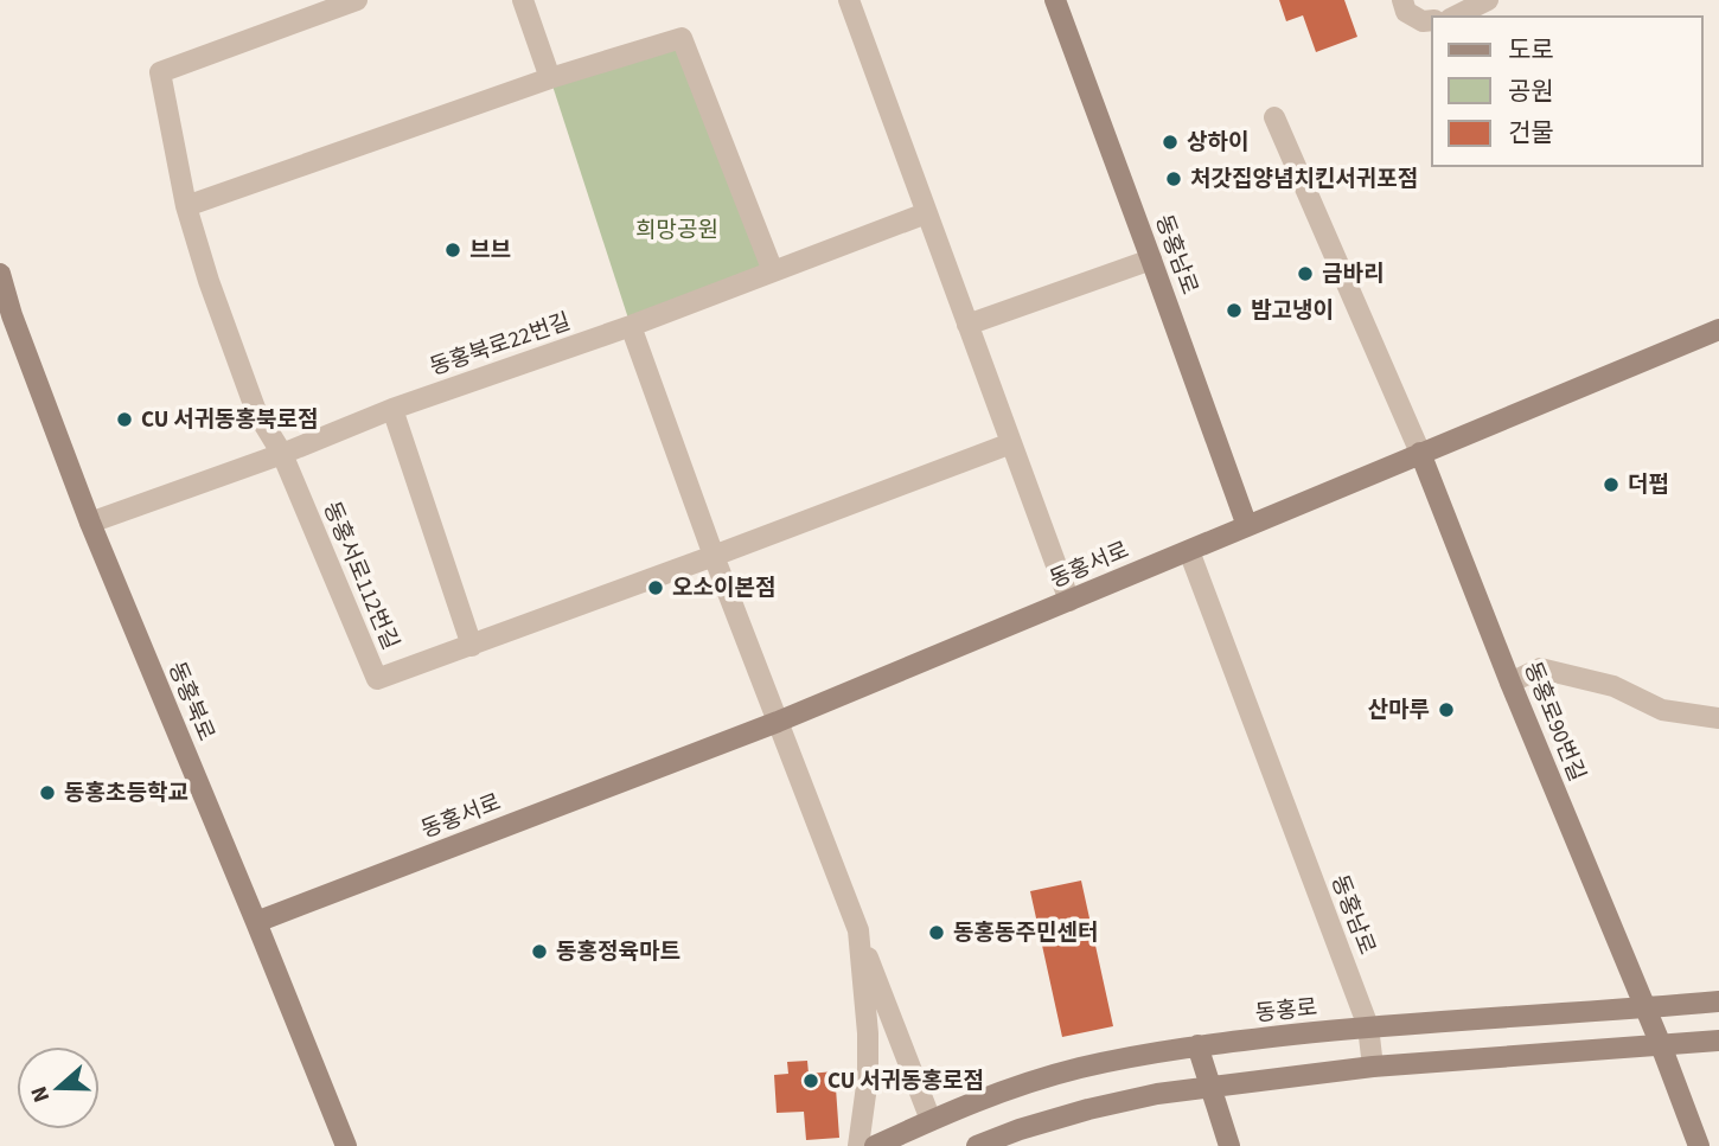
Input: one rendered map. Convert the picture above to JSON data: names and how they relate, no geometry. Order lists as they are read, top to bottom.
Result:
{
  "streets": {
    "street": [
      "동홍남로",
      "동홍북로22번길",
      "동홍서로",
      "동홍서로112번길",
      "동홍북로",
      "동홍로90번길",
      "동홍로"
    ]
  },
  "crossings": [
    ["동홍남로", "동홍서로"],
    ["동홍남로", "동홍로"],
    ["동홍북로22번길", "동홍서로112번길"],
    ["동홍북로22번길", "동홍북로"],
    ["동홍서로", "동홍북로"],
    ["동홍서로", "동홍로90번길"],
    ["동홍로90번길", "동홍로"]
  ],
  "parks": ["희망공원"],
  "places": [
    "상하이",
    "처갓집양념치킨서귀포점",
    "브브",
    "금바리",
    "밤고냉이",
    "CU 서귀동홍북로점",
    "더펍",
    "오소이본점",
    "산마루",
    "동홍초등학교",
    "동홍동주민센터",
    "동홍정육마트",
    "CU 서귀동홍로점"
  ],
  "legend": ["도로", "공원", "건물"],
  "north": "left"
}
